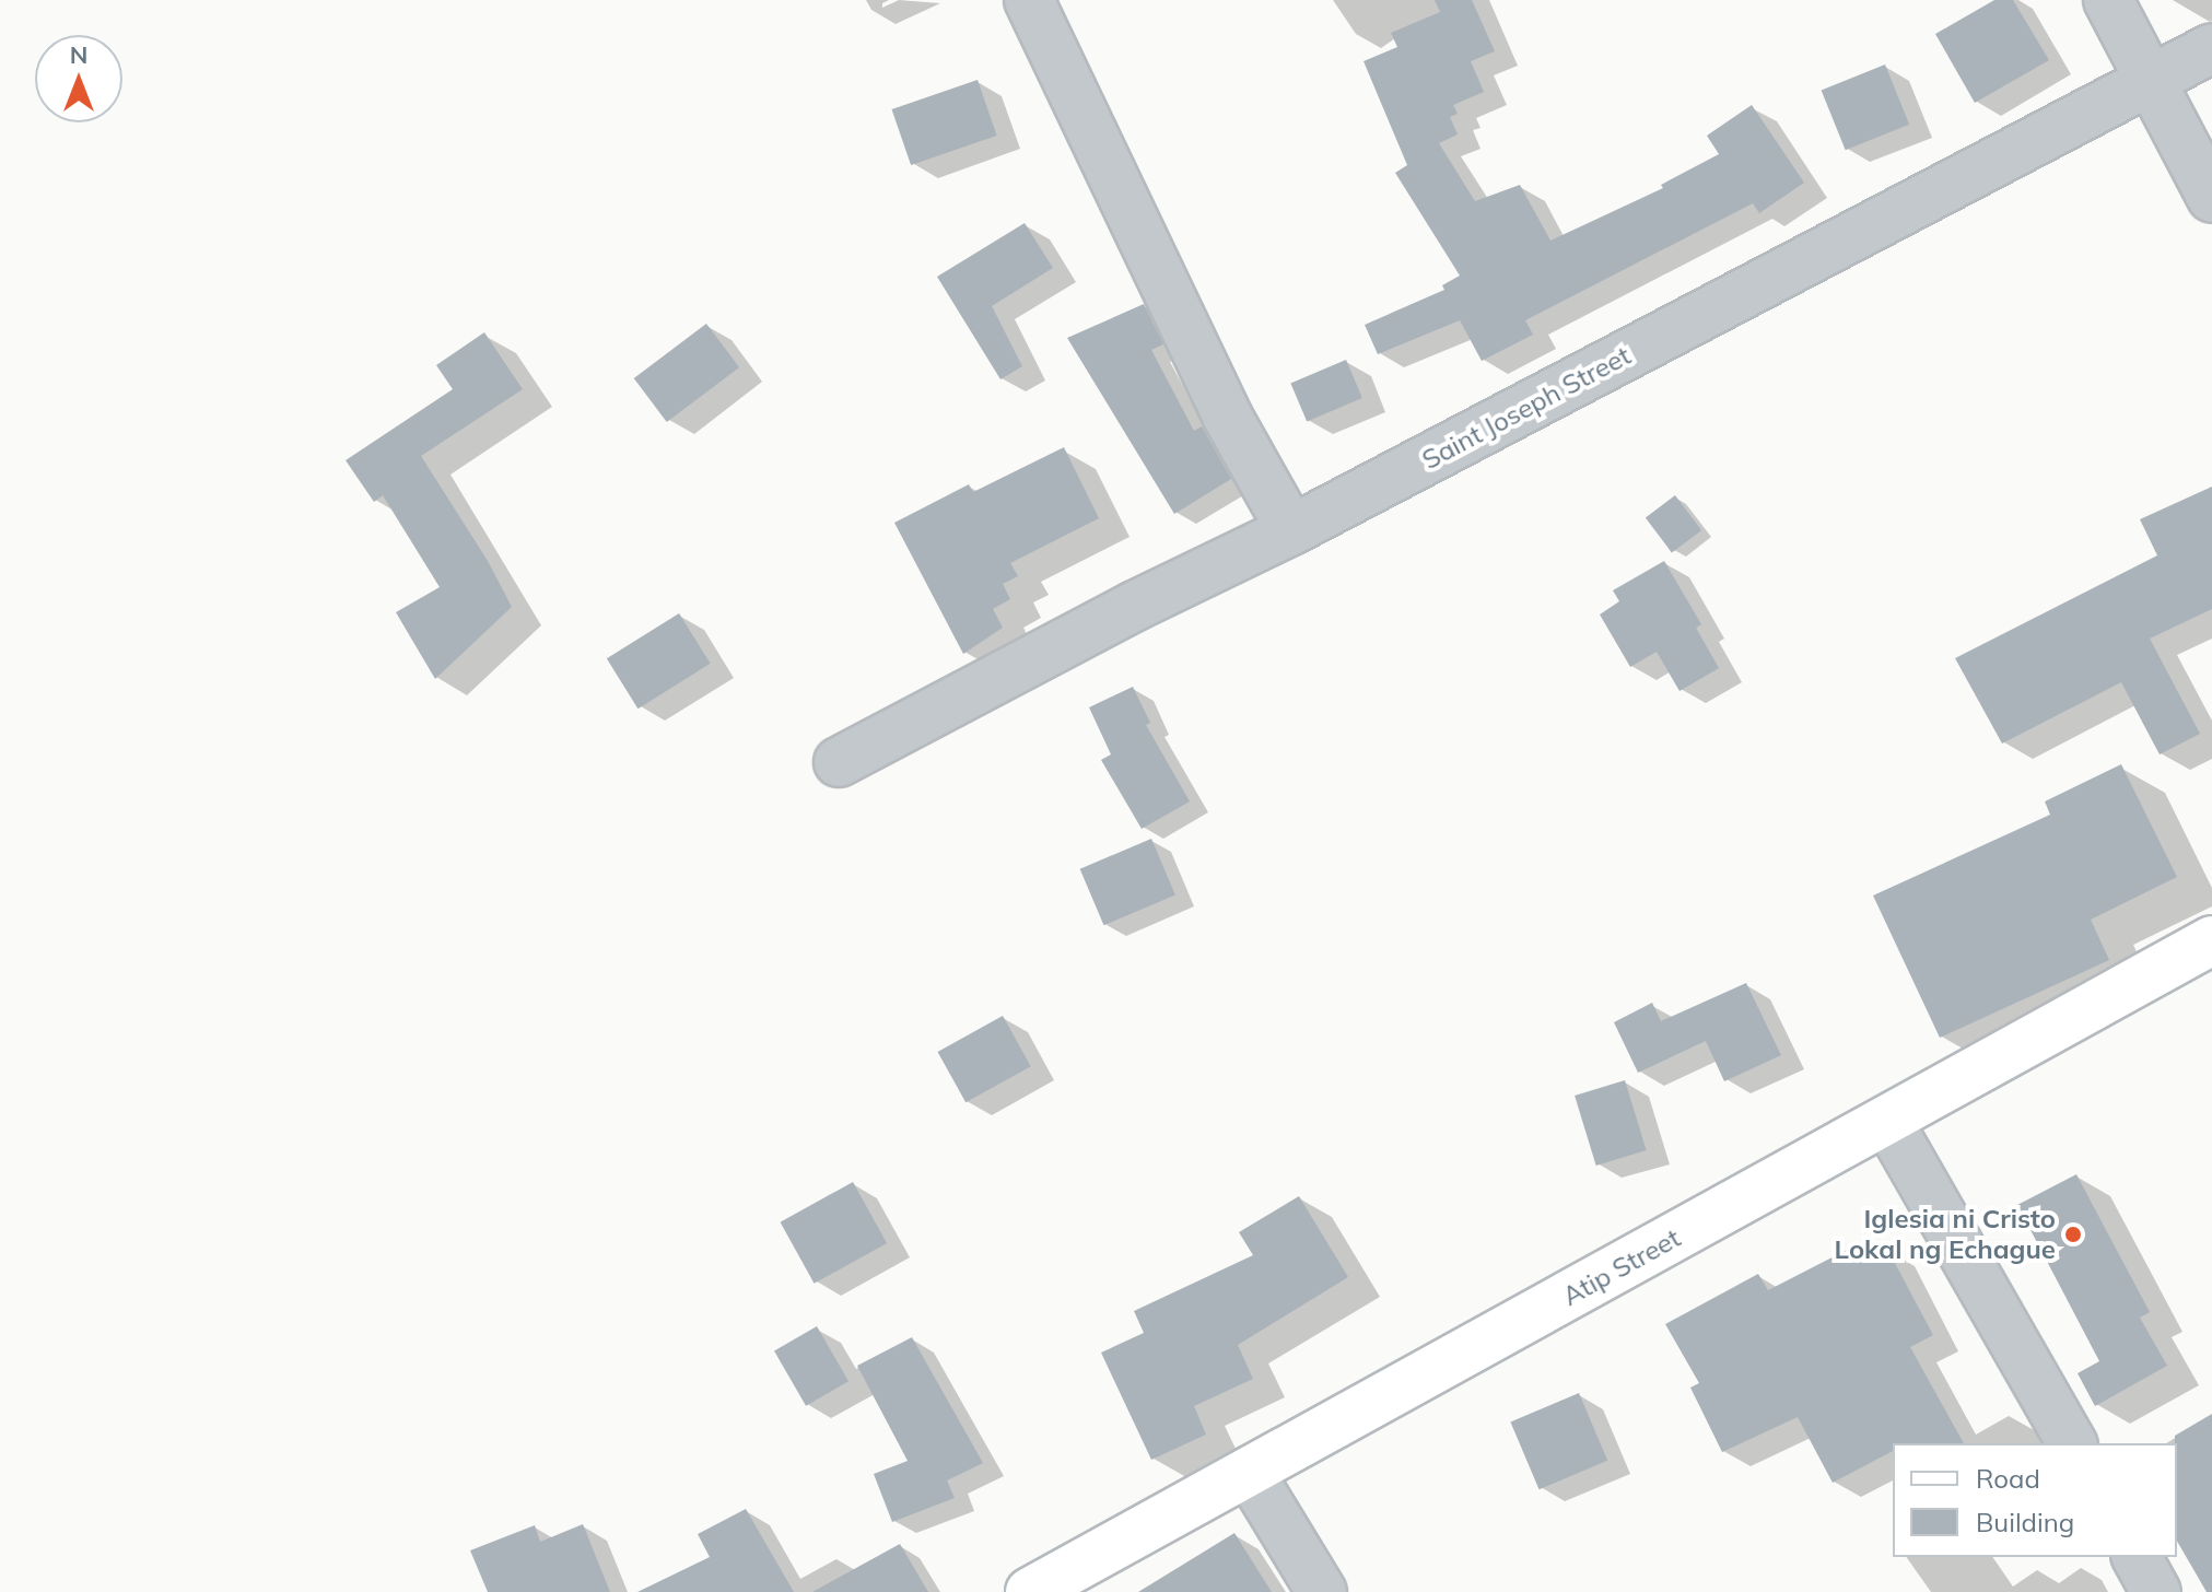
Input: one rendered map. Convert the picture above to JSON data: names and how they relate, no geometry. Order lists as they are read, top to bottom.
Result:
{
  "streets": {
    "main road": ["Atip Street"],
    "street": ["Saint Joseph Street"]
  },
  "places": ["Iglesia ni Cristo Lokal ng Echague"],
  "legend": ["Road", "Building"],
  "north": "top"
}
